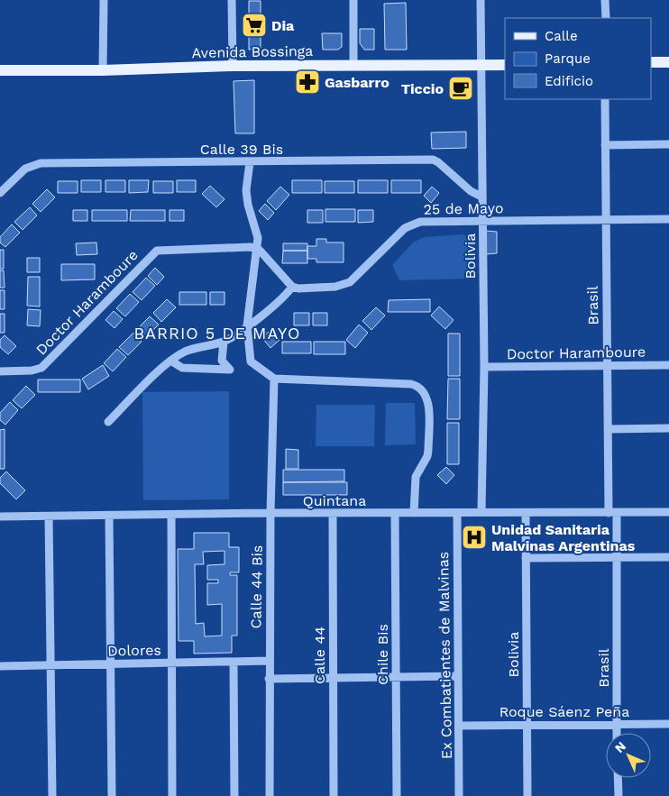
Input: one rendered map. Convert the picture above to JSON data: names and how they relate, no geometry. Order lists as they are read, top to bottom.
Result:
{
  "streets": {
    "main road": ["Avenida Bossinga"],
    "street": [
      "Calle 39 Bis",
      "25 de Mayo",
      "Bolivia",
      "Doctor Haramboure",
      "Brasil",
      "Quintana",
      "Calle 44 Bis",
      "Dolores",
      "Chile Bis",
      "Calle 44",
      "Ex Combatientes de Malvinas",
      "Roque Sáenz Peña"
    ]
  },
  "crossings": [
    ["Avenida Bossinga", "Bolivia"],
    ["Calle 39 Bis", "Bolivia"],
    ["25 de Mayo", "Bolivia"],
    ["25 de Mayo", "Brasil"],
    ["Bolivia", "Doctor Haramboure"],
    ["Bolivia", "Quintana"],
    ["Bolivia", "Roque Sáenz Peña"],
    ["Doctor Haramboure", "Brasil"],
    ["Brasil", "Quintana"],
    ["Brasil", "Roque Sáenz Peña"],
    ["Quintana", "Calle 44 Bis"],
    ["Quintana", "Chile Bis"],
    ["Quintana", "Calle 44"],
    ["Quintana", "Ex Combatientes de Malvinas"],
    ["Calle 44 Bis", "Dolores"],
    ["Ex Combatientes de Malvinas", "Roque Sáenz Peña"]
  ],
  "districts": ["BARRIO 5 DE MAYO"],
  "places": {
    "supermarket": ["Dia"],
    "pharmacy": ["Gasbarro"],
    "cafe": ["Ticcio"],
    "hospital": ["Unidad Sanitaria Malvinas Argentinas"]
  },
  "legend": ["Calle", "Parque", "Edificio"],
  "north": "top left"
}
